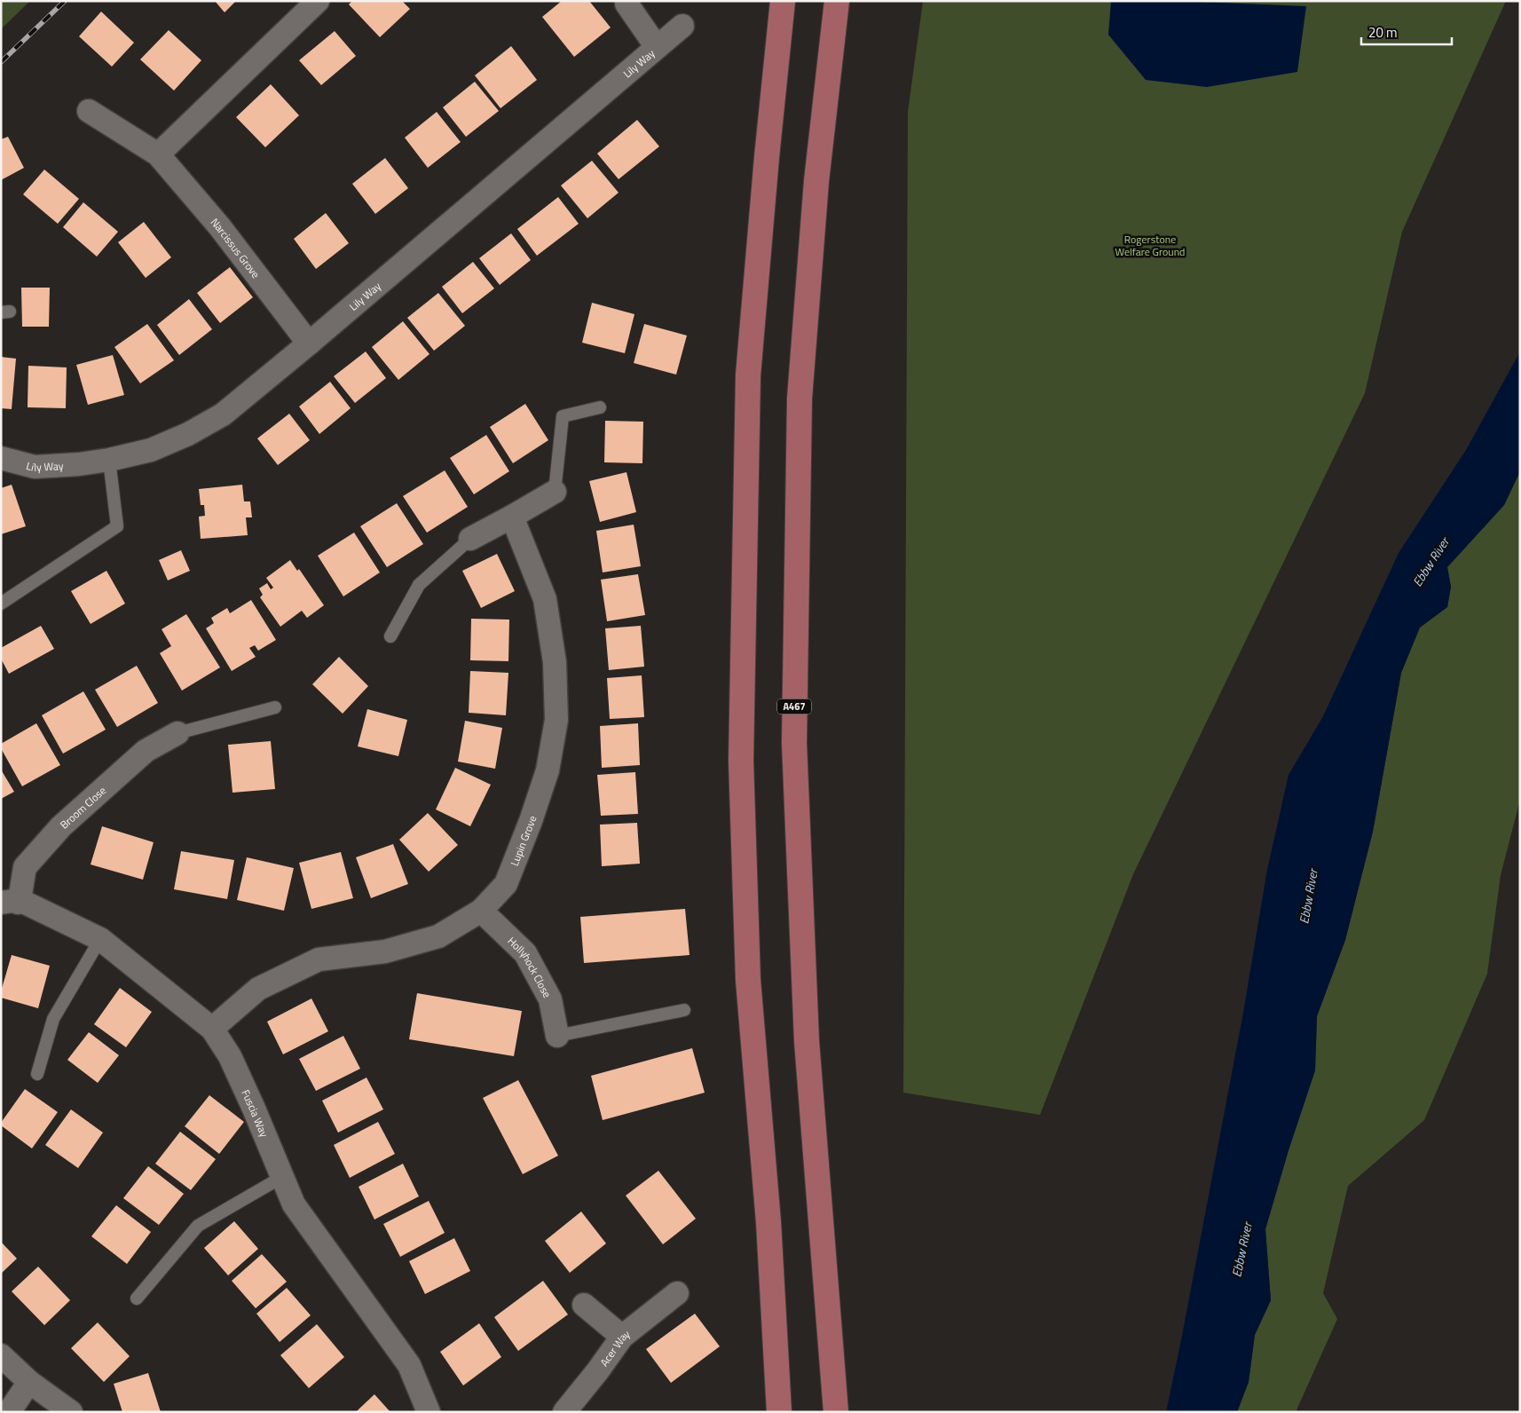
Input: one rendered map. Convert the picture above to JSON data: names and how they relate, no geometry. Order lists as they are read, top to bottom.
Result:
{
  "streets": {
    "main road": ["A467"],
    "street": [
      "Lily Way",
      "Narcissus Grove",
      "Broom Close",
      "Lupin Grove",
      "Hollyhock Close",
      "Fuscia Way",
      "Acer Way"
    ]
  },
  "crossings": [
    ["Lily Way", "Narcissus Grove"],
    ["Broom Close", "Fuscia Way"],
    ["Lupin Grove", "Hollyhock Close"],
    ["Lupin Grove", "Fuscia Way"]
  ],
  "water": ["Ebbw River"],
  "parks": ["Rogerstone Welfare Ground"],
  "scale_bar": "20 m"
}
